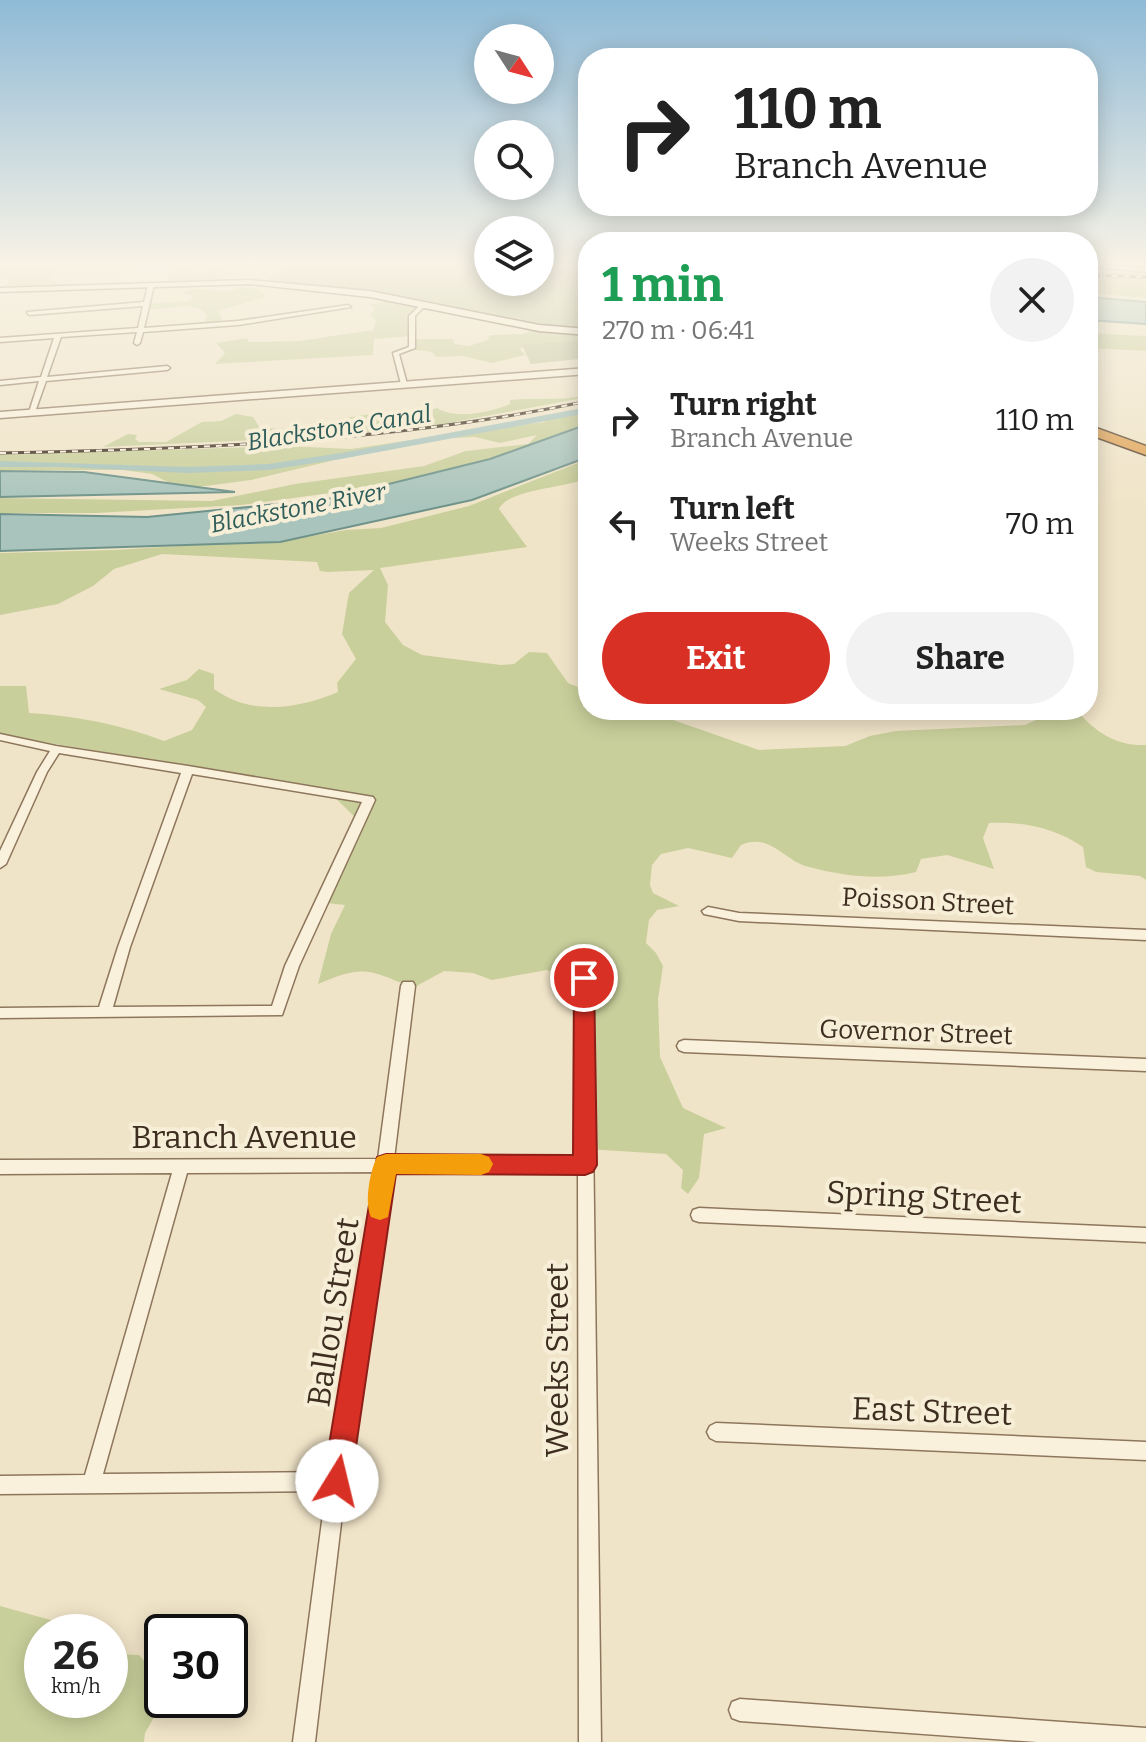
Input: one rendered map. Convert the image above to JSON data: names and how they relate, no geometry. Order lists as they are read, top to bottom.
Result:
{
  "streets": {
    "street": [
      "Poisson Street",
      "Governor Street",
      "Branch Avenue",
      "Spring Street",
      "Ballou Street",
      "Weeks Street",
      "East Street"
    ]
  },
  "crossings": [
    ["Branch Avenue", "Ballou Street"],
    ["Branch Avenue", "Weeks Street"]
  ],
  "water": ["Blackstone Canal", "Blackstone River"],
  "north": "bottom right",
  "page": {
    "turn": ["110 m", "Branch Avenue"],
    "heading": ["1 min", "270 m · 06:41"],
    "list": [
      {
        "name": "Turn right",
        "note": "Branch Avenue",
        "value": "110 m"
      },
      {
        "name": "Turn left",
        "note": "Weeks Street",
        "value": "70 m"
      }
    ],
    "buttons": ["Exit", "Share"],
    "speed": "26 km/h",
    "limit": "30"
  }
}
